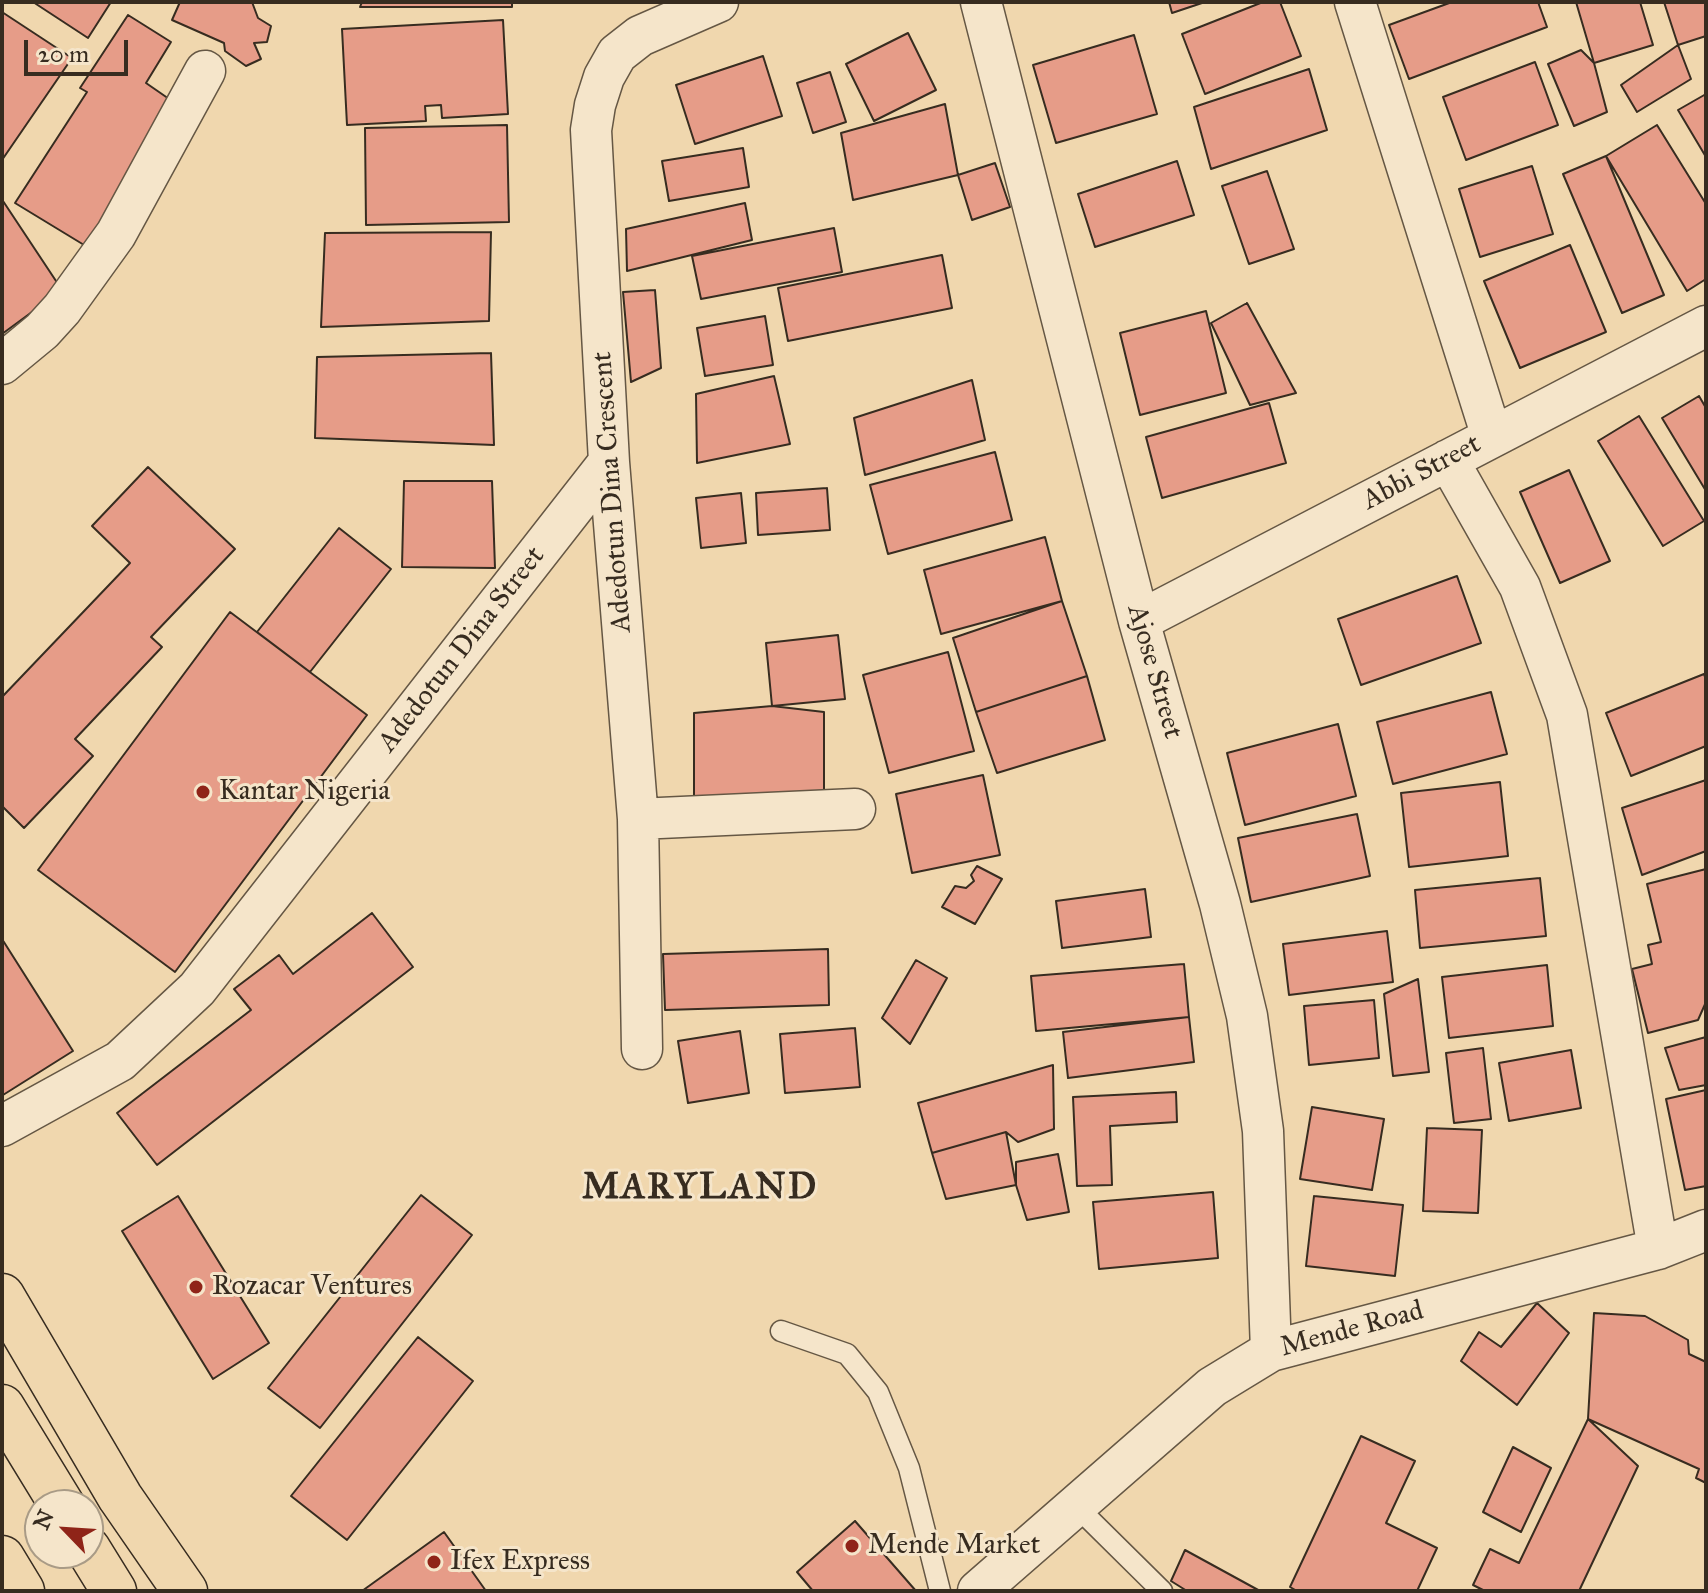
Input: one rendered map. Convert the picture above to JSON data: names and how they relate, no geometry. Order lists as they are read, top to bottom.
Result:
{
  "streets": {
    "street": [
      "Abbi Street",
      "Adedotun Dina Crescent",
      "Adedotun Dina Street",
      "Ajose Street",
      "Mende Road"
    ]
  },
  "crossings": [
    ["Abbi Street", "Ajose Street"],
    ["Adedotun Dina Crescent", "Adedotun Dina Street"],
    ["Ajose Street", "Mende Road"]
  ],
  "districts": ["MARYLAND"],
  "places": [
    "Kantar Nigeria",
    "Rozacar Ventures",
    "Mende Market",
    "Ifex Express"
  ],
  "scale_bar": "20 m",
  "north": "top left"
}
